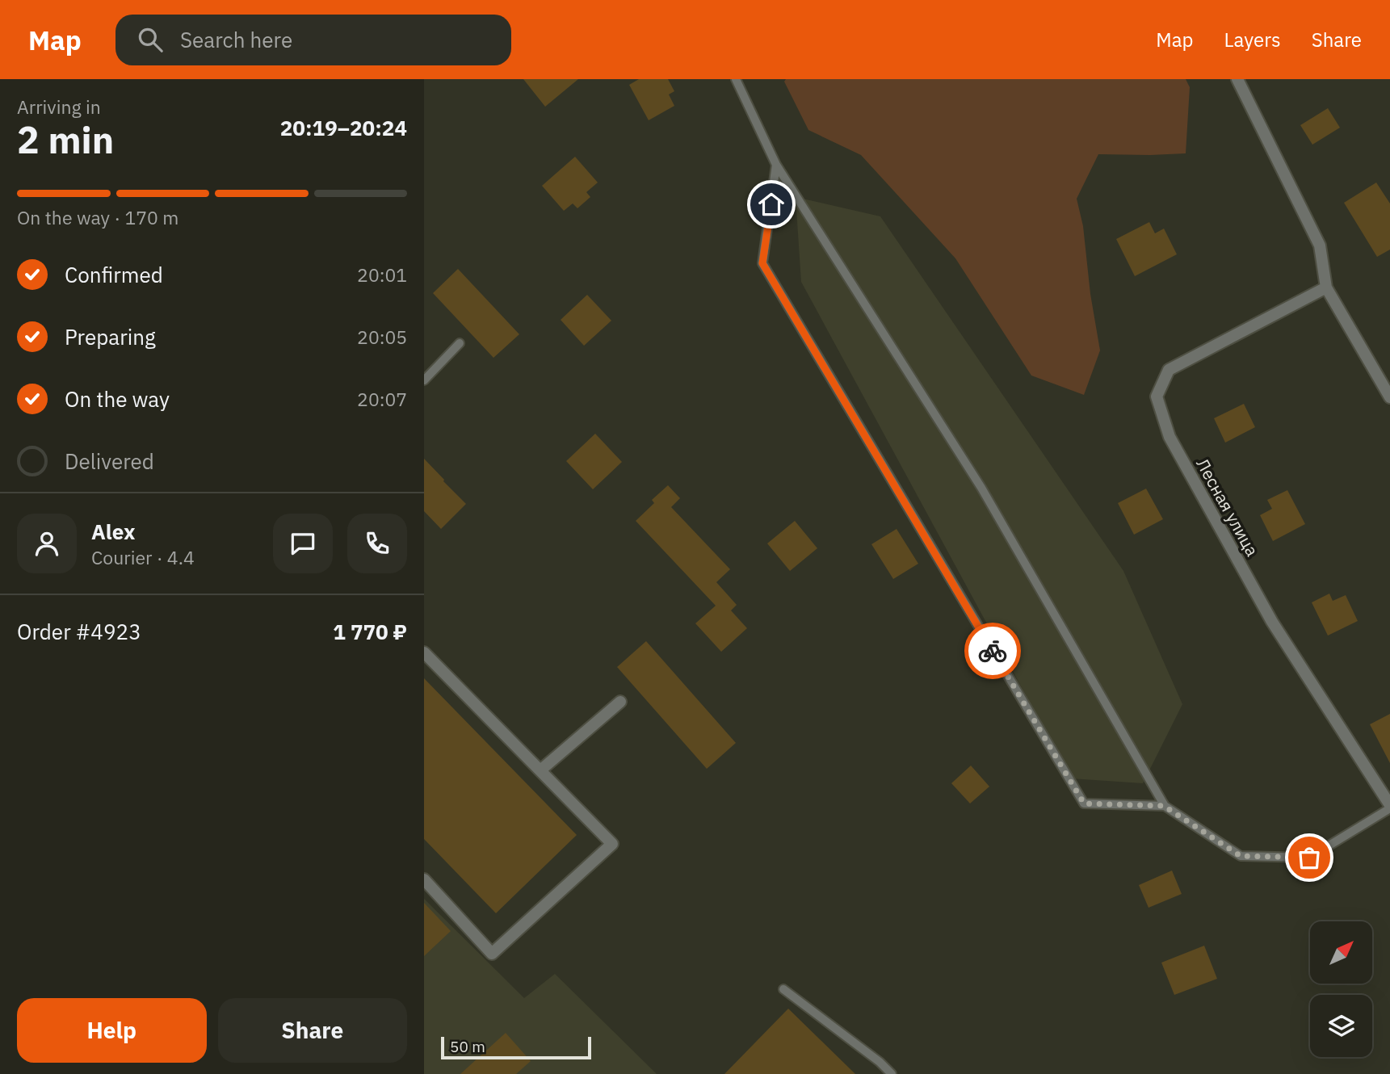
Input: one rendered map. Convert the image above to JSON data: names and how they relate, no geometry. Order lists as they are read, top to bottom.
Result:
{
  "streets": {
    "street": ["Лесная улица"]
  },
  "scale_bar": "50 m",
  "north": "top right",
  "page": {
    "header": "Map",
    "search": "Search here",
    "nav": ["Map", "Layers", "Share"],
    "heading": ["2 min", "Arriving in", "20:19–20:24"],
    "panel": [
      "Alex",
      "Courier · 4.4",
      "Order #4923",
      "1 770 ₽"
    ],
    "bar": "On the way · 170 m",
    "list": [
      ["Confirmed", "20:01"],
      ["Preparing", "20:05"],
      ["On the way", "20:07"],
      "Delivered"
    ],
    "buttons": ["Help", "Share"],
    "scale": "50 m"
  }
}
